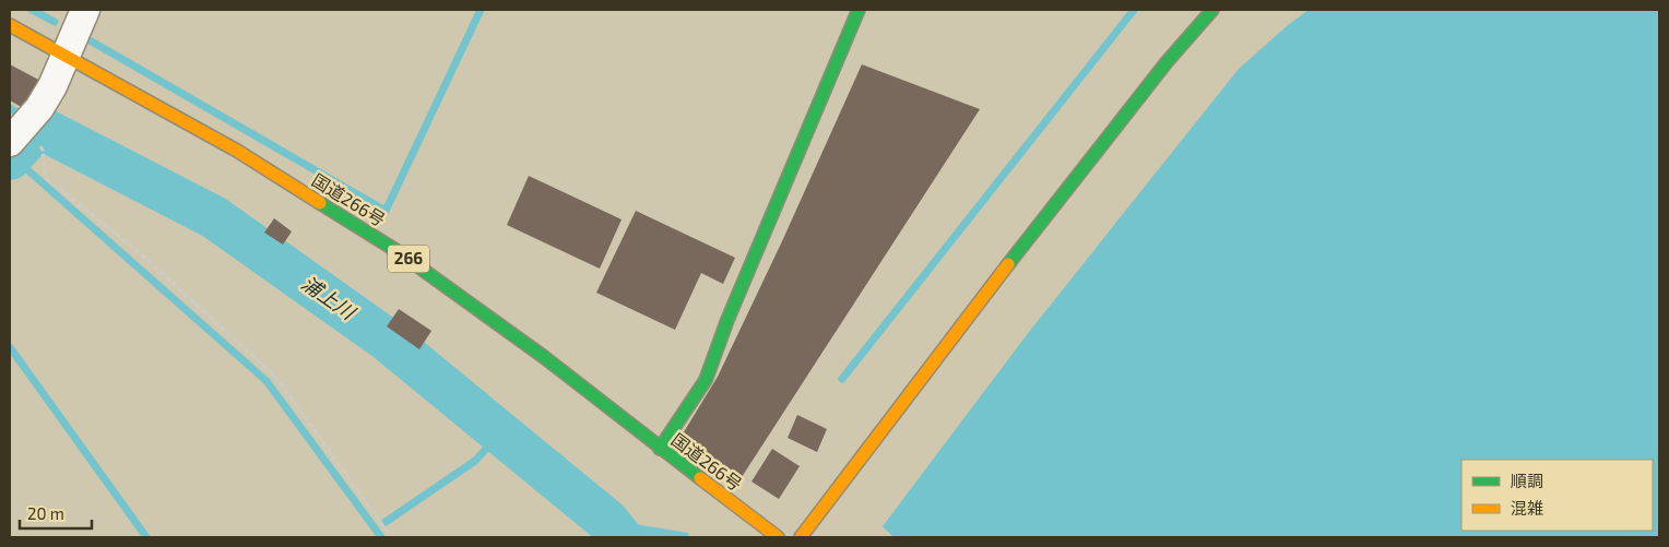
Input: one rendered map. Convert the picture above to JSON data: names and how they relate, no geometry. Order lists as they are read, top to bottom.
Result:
{
  "streets": {
    "main road": ["国道266号", "266"]
  },
  "water": ["浦上川"],
  "legend": ["順調", "混雑"],
  "scale_bar": "20 m"
}
